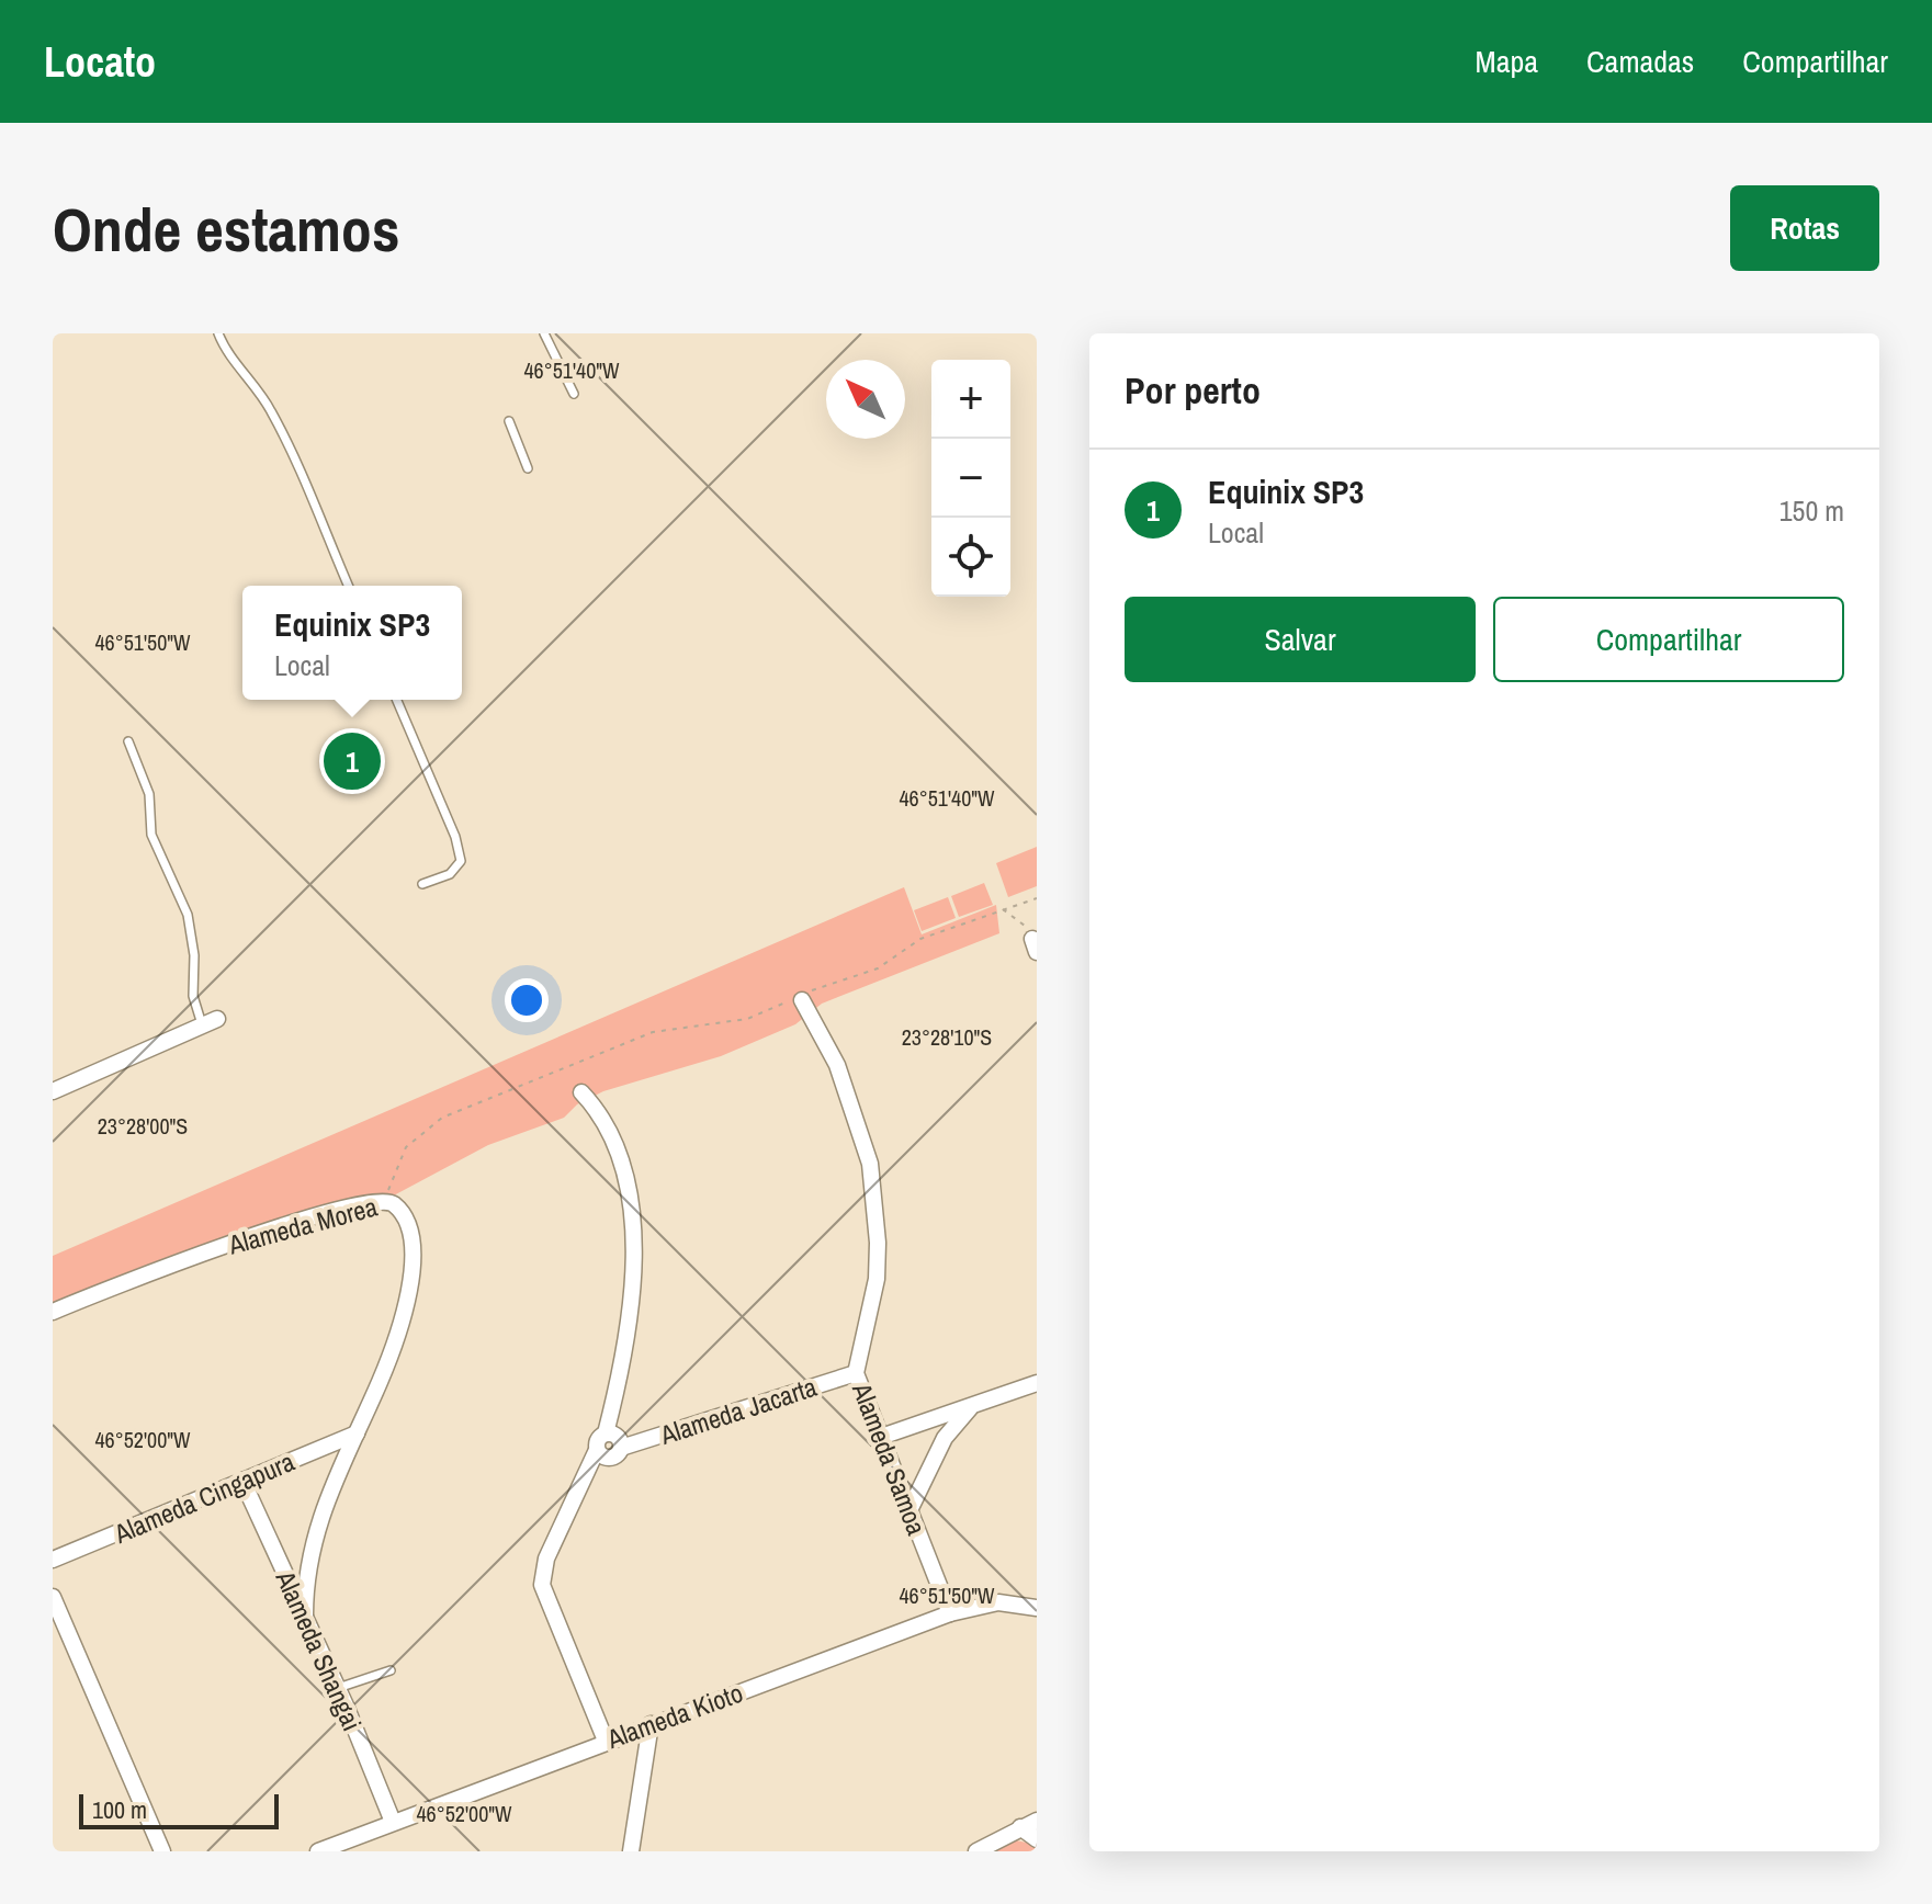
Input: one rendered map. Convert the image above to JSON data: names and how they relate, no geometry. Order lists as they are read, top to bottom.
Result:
{
  "streets": {
    "street": [
      "Alameda Morea",
      "Alameda Jacarta",
      "Alameda Samoa",
      "Alameda Cingapura",
      "Alameda Shangai",
      "Alameda Kioto"
    ]
  },
  "crossings": [
    ["Alameda Morea", "Alameda Cingapura"],
    ["Alameda Morea", "Alameda Shangai"],
    ["Alameda Jacarta", "Alameda Samoa"],
    ["Alameda Samoa", "Alameda Kioto"],
    ["Alameda Cingapura", "Alameda Shangai"],
    ["Alameda Shangai", "Alameda Kioto"]
  ],
  "scale_bar": "100 m",
  "north": "top left",
  "page": {
    "header": "Locato",
    "nav": ["Mapa", "Camadas", "Compartilhar"],
    "buttons": [
      "Rotas",
      ["Salvar", "Compartilhar"]
    ],
    "title": "Onde estamos",
    "heading": "Por perto",
    "map_buttons": ["+", "−"],
    "list": [
      {
        "mark": "1",
        "name": "Equinix SP3",
        "note": "Local",
        "value": "150 m"
      }
    ],
    "popup": ["Equinix SP3", "Local"],
    "pins": "1",
    "scale": "100 m"
  },
  "coordinates": [
    "46°51'40\"W",
    "46°51'50\"W",
    "23°28'10\"S",
    "23°28'00\"S",
    "46°52'00\"W"
  ]
}
